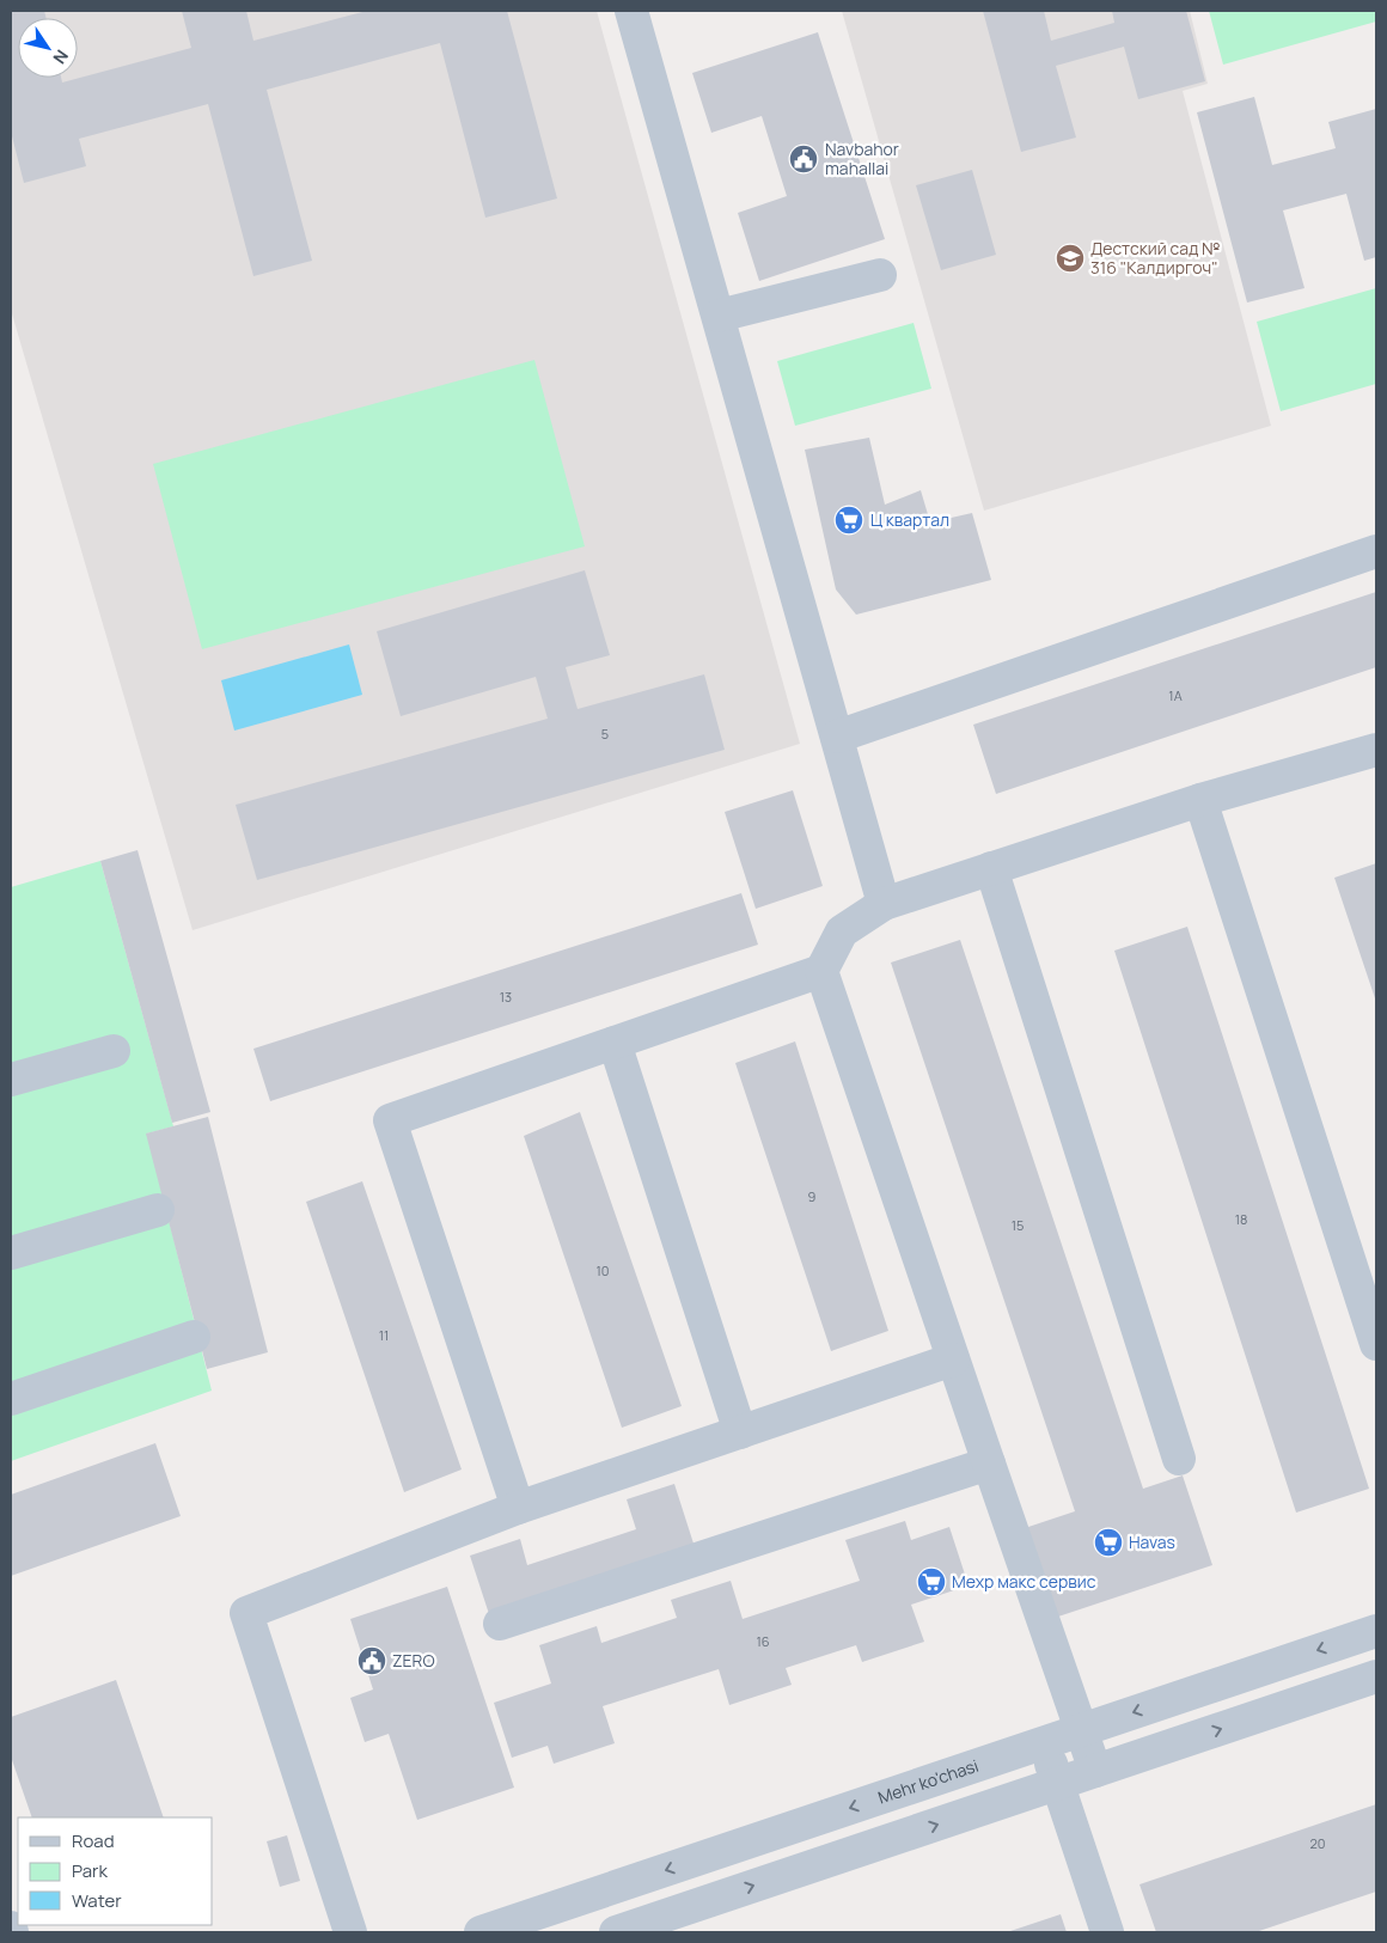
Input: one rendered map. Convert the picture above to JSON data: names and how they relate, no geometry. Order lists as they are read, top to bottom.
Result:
{
  "streets": {
    "street": ["Mehr ko'chasi"]
  },
  "places": {
    "public building": ["Navbahor mahallai", "ZERO"],
    "school or university": ["Дестский сад № 316 \"Калдиргоч\""],
    "supermarket": ["Ц квартал", "Havas", "Мехр макс сервис"]
  },
  "house_numbers": [
    "1А",
    "5",
    "13",
    "9",
    "18",
    "15",
    "10",
    "11",
    "16",
    "20"
  ],
  "legend": ["Road", "Park", "Water"],
  "north": "bottom right"
}
